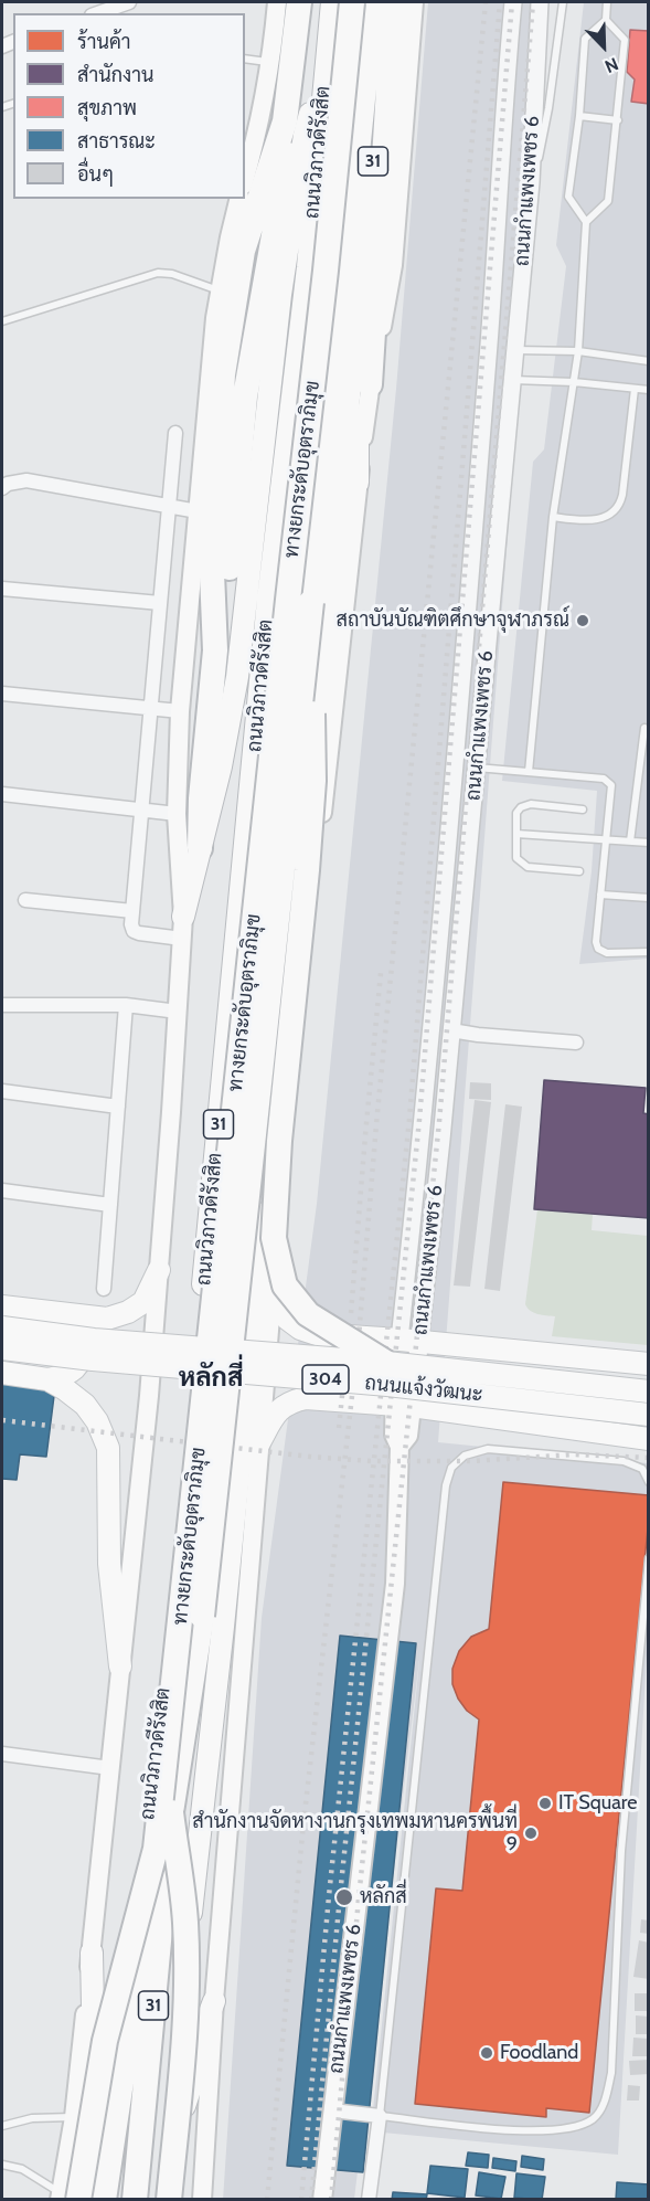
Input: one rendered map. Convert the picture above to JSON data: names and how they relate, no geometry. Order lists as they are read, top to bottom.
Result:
{
  "streets": {
    "highway": ["31", "ทางยกระดับอุตราภิมุข"],
    "main road": [
      "ถนนวิภาวดีรังสิต",
      "ถนนกำแพงเพชร 6",
      "304",
      "ถนนแจ้งวัฒนะ"
    ]
  },
  "crossings": [
    ["ถนนวิภาวดีรังสิต", "ทางยกระดับอุตราภิมุข"],
    ["31", "ถนนแจ้งวัฒนะ"],
    ["ถนนกำแพงเพชร 6", "ถนนแจ้งวัฒนะ"]
  ],
  "districts": ["หลักสี่"],
  "places": [
    "สถาบันบัณฑิตศึกษาจุฬาภรณ์",
    "IT Square",
    "สำนักงานจัดหางานกรุงเทพมหานครพื้นที่ 9",
    "หลักสี่",
    "Foodland"
  ],
  "legend": [
    "ร้านค้า",
    "สำนักงาน",
    "สุขภาพ",
    "สาธารณะ",
    "อื่นๆ"
  ],
  "north": "bottom right"
}
